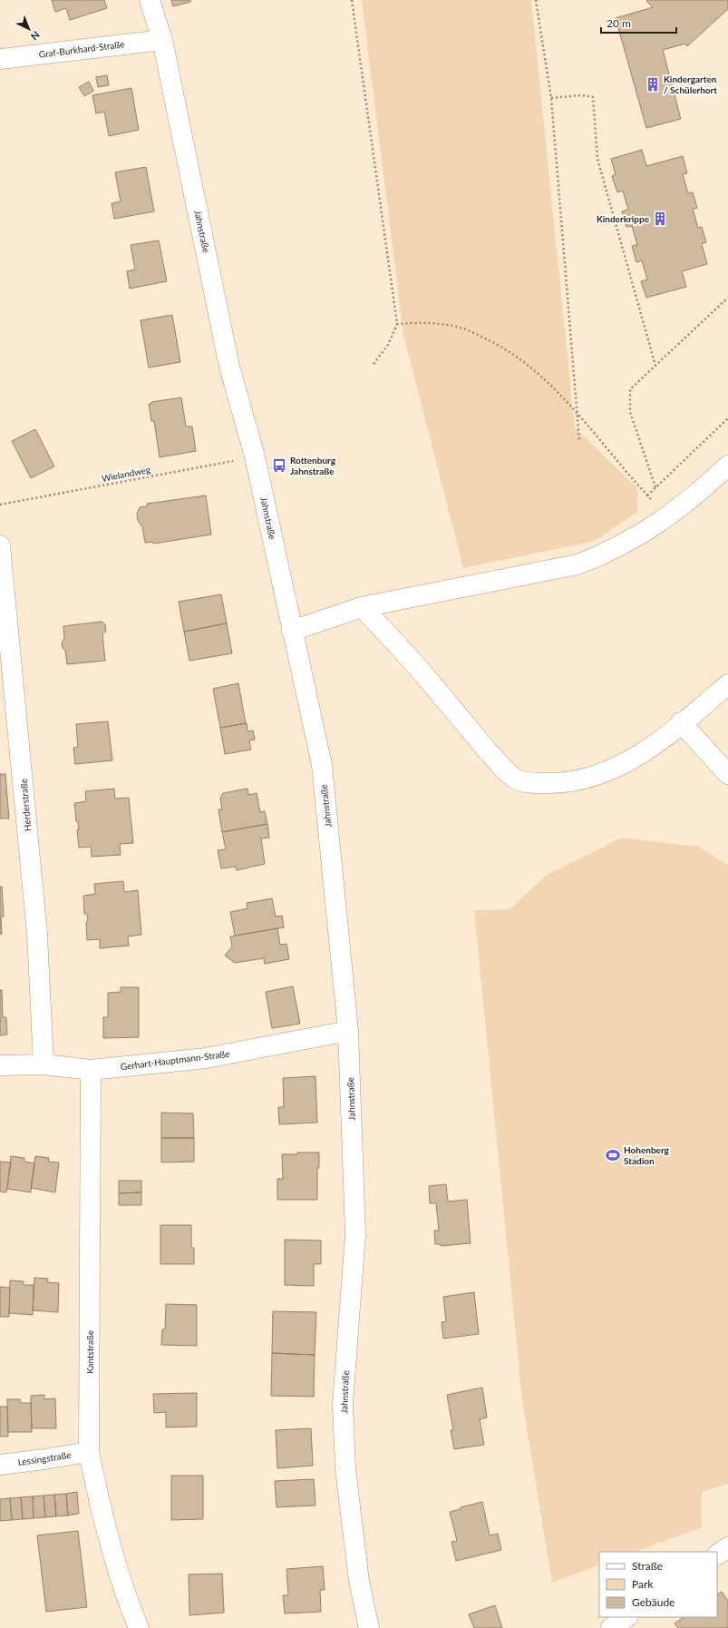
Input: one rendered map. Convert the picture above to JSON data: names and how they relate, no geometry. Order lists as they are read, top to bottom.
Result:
{
  "streets": {
    "street": [
      "Graf-Burkhard-Straße",
      "Jahnstraße",
      "Herderstraße",
      "Gerhart-Hauptmann-Straße",
      "Kantstraße",
      "Lessingstraße"
    ],
    "path": ["Wielandweg"]
  },
  "crossings": [
    ["Graf-Burkhard-Straße", "Jahnstraße"],
    ["Jahnstraße", "Wielandweg"],
    ["Jahnstraße", "Gerhart-Hauptmann-Straße"],
    ["Herderstraße", "Gerhart-Hauptmann-Straße"],
    ["Gerhart-Hauptmann-Straße", "Kantstraße"],
    ["Kantstraße", "Lessingstraße"]
  ],
  "places": {
    "building": ["Kindergarten / Schülerhort", "Kinderkrippe"],
    "bus stop": ["Rottenburg Jahnstraße"],
    "sports": ["Hohenberg Stadion"]
  },
  "legend": ["Straße", "Park", "Gebäude"],
  "scale_bar": "20 m",
  "north": "bottom right"
}
